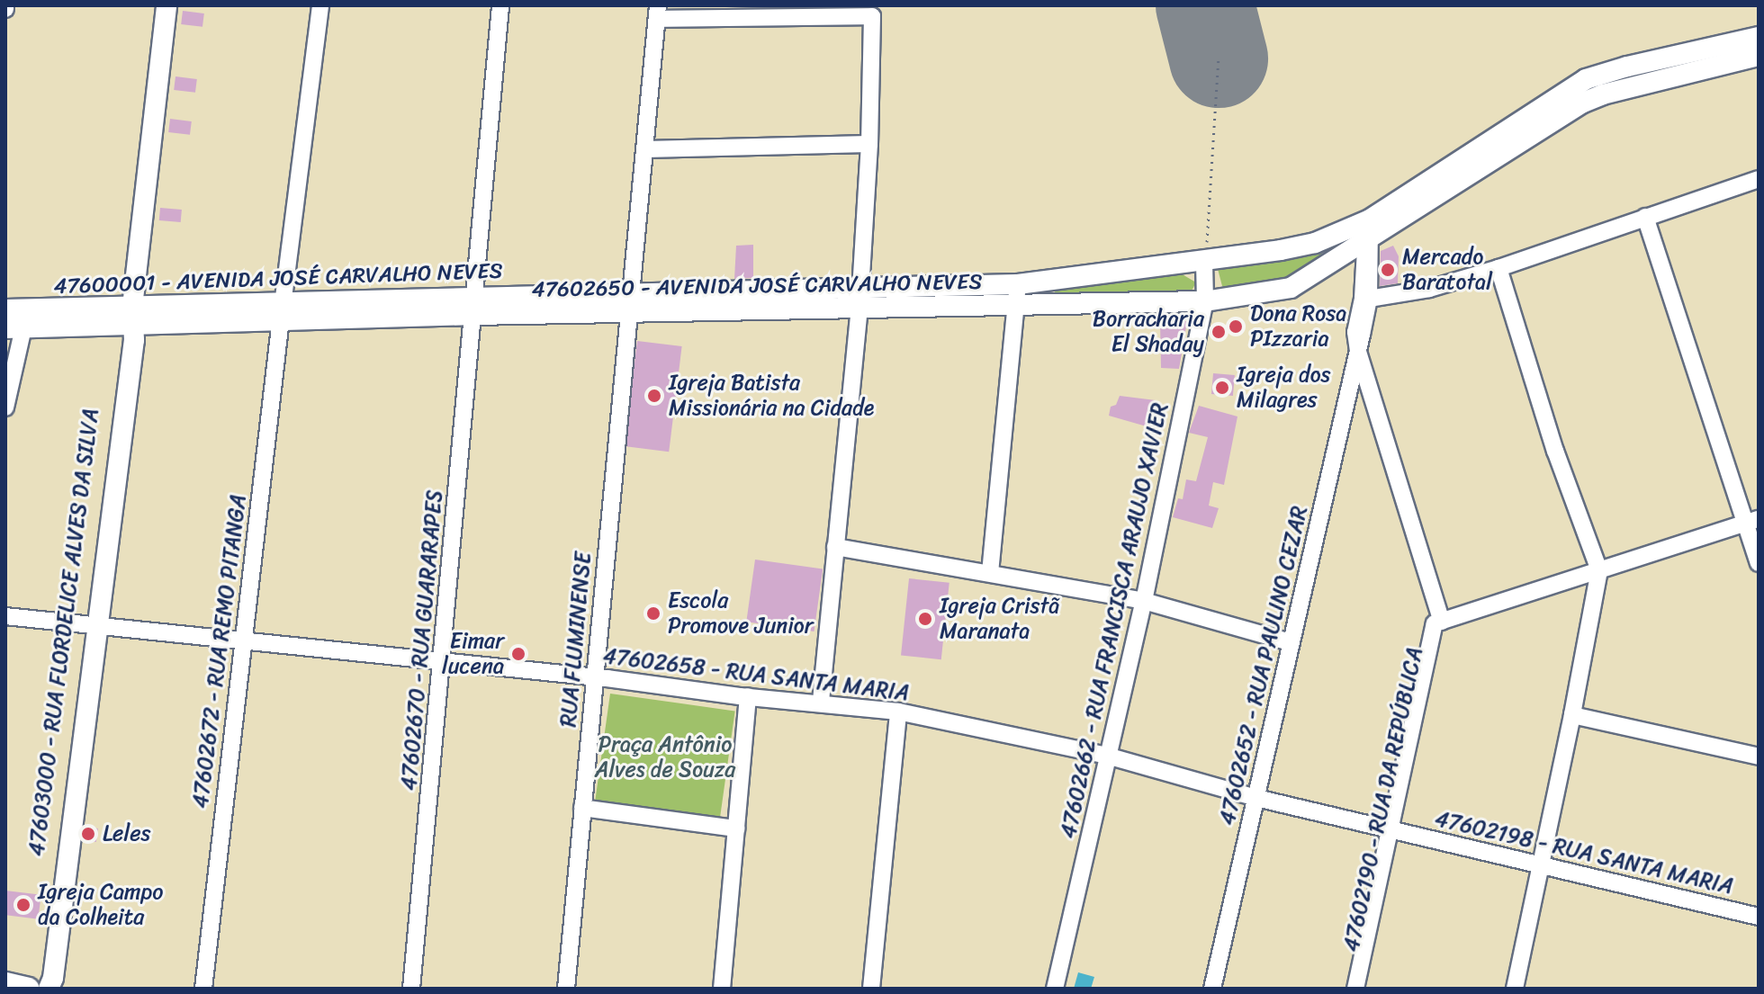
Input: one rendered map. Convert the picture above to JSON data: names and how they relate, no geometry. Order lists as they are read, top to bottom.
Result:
{
  "streets": {
    "street": [
      "47600001 - AVENIDA JOSÉ CARVALHO NEVES",
      "47602650 - AVENIDA JOSÉ CARVALHO NEVES",
      "47602662 - RUA FRANCISCA ARAUJO XAVIER",
      "RUA FLUMINENSE",
      "47602670 - RUA GUARARAPES",
      "47602672 - RUA REMO PITANGA",
      "47602652 - RUA PAULINO CEZAR",
      "47602658 - RUA SANTA MARIA",
      "47602190 - RUA DA REPÚBLICA",
      "47602198 - RUA SANTA MARIA"
    ]
  },
  "crossings": [
    ["47600001 - AVENIDA JOSÉ CARVALHO NEVES", "47602650 - AVENIDA JOSÉ CARVALHO NEVES"],
    ["47602650 - AVENIDA JOSÉ CARVALHO NEVES", "47602662 - RUA FRANCISCA ARAUJO XAVIER"],
    ["47602650 - AVENIDA JOSÉ CARVALHO NEVES", "RUA FLUMINENSE"],
    ["47602650 - AVENIDA JOSÉ CARVALHO NEVES", "47602670 - RUA GUARARAPES"],
    ["47602650 - AVENIDA JOSÉ CARVALHO NEVES", "47602672 - RUA REMO PITANGA"],
    ["47602650 - AVENIDA JOSÉ CARVALHO NEVES", "47602652 - RUA PAULINO CEZAR"],
    ["47602662 - RUA FRANCISCA ARAUJO XAVIER", "47602658 - RUA SANTA MARIA"],
    ["RUA FLUMINENSE", "47602658 - RUA SANTA MARIA"],
    ["47602670 - RUA GUARARAPES", "47602658 - RUA SANTA MARIA"],
    ["47602672 - RUA REMO PITANGA", "47602658 - RUA SANTA MARIA"],
    ["47602652 - RUA PAULINO CEZAR", "47602658 - RUA SANTA MARIA"],
    ["47602658 - RUA SANTA MARIA", "47602190 - RUA DA REPÚBLICA"],
    ["47602658 - RUA SANTA MARIA", "47602198 - RUA SANTA MARIA"],
    ["47602190 - RUA DA REPÚBLICA", "47602198 - RUA SANTA MARIA"]
  ],
  "parks": ["Praça Antônio Alves de Souza"],
  "places": [
    "Mercado Baratotal",
    "Dona Rosa PIzzaria",
    "Borracharia El Shaday",
    "Igreja dos Milagres",
    "Igreja Batista Missionária na Cidade",
    "Escola Promove Junior",
    "Igreja Cristã Maranata",
    "Eimar lucena",
    "Leles",
    "Igreja Campo da Colheita"
  ]
}
